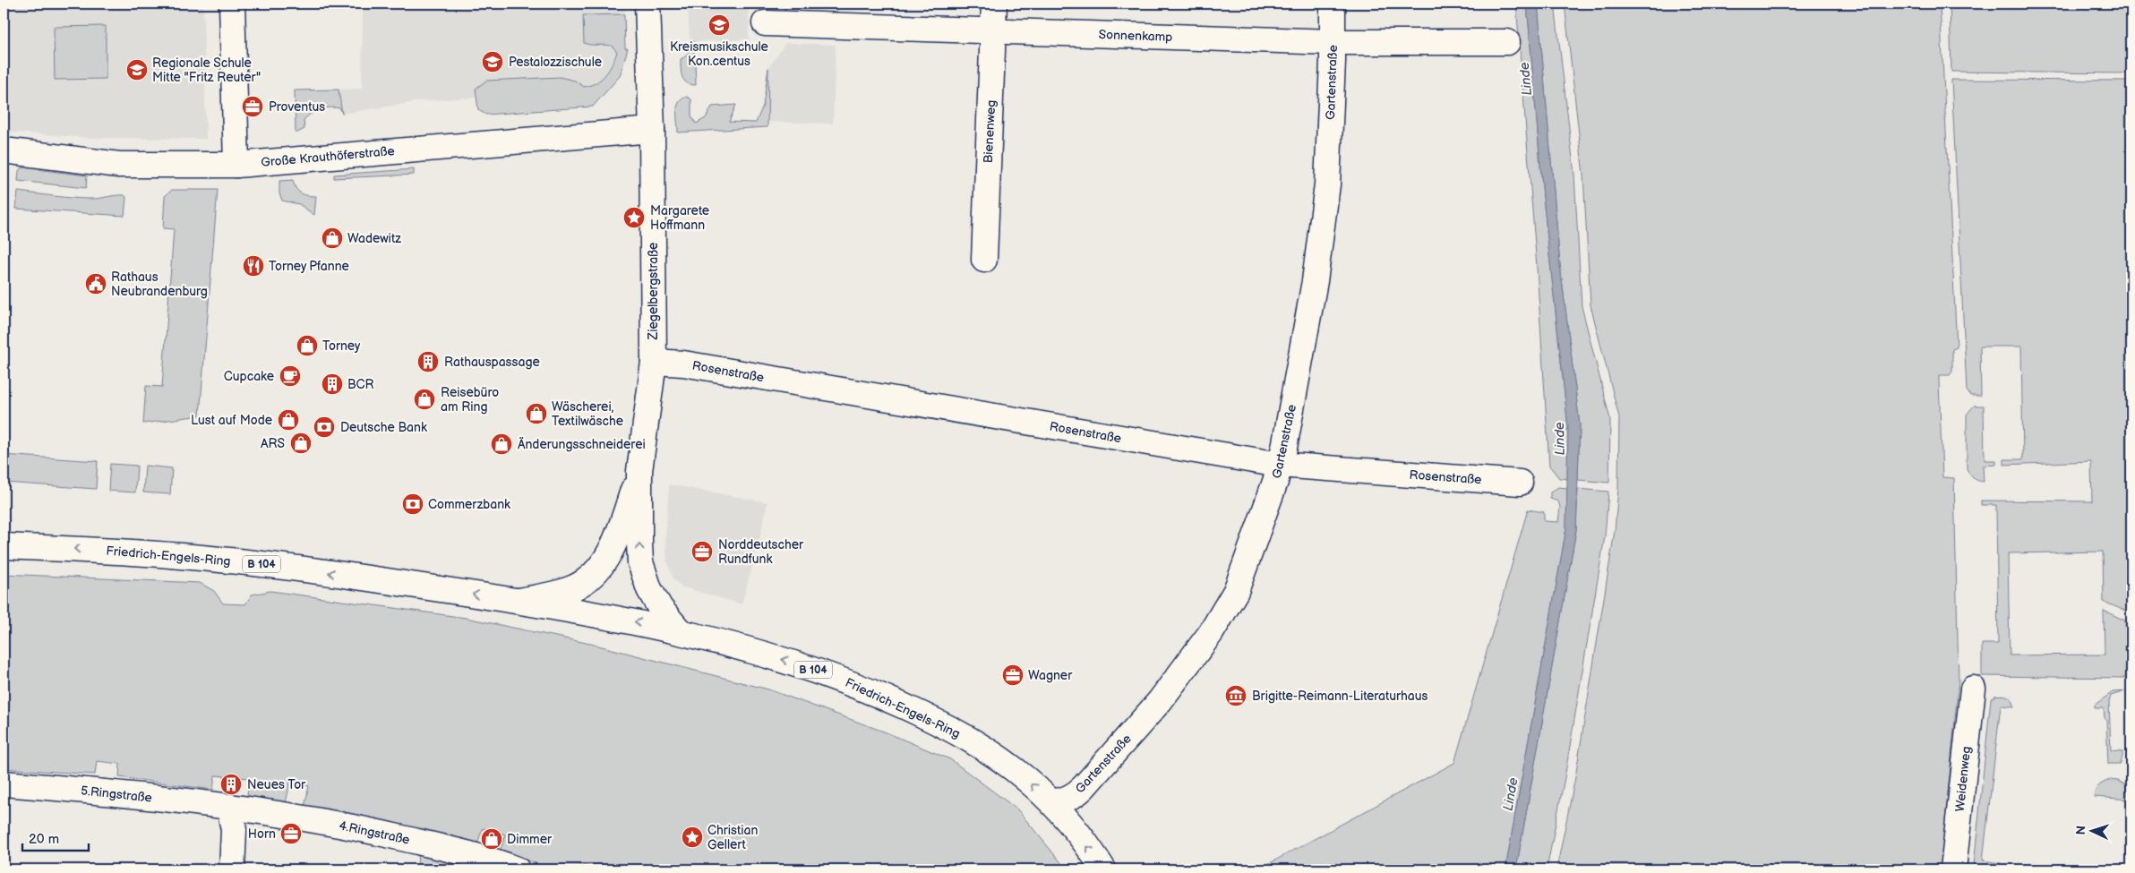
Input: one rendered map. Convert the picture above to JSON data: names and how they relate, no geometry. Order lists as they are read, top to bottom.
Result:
{
  "streets": {
    "street": [
      "Sonnenkamp",
      "Gartenstraße",
      "Bienenweg",
      "Große Krauthöferstraße",
      "Ziegelbergstraße",
      "Rosenstraße",
      "Friedrich-Engels-Ring",
      "B 104",
      "Weidenweg",
      "5.Ringstraße",
      "4.Ringstraße"
    ]
  },
  "crossings": [
    ["Sonnenkamp", "Gartenstraße"],
    ["Sonnenkamp", "Bienenweg"],
    ["Gartenstraße", "Rosenstraße"],
    ["Gartenstraße", "Friedrich-Engels-Ring"],
    ["Große Krauthöferstraße", "Ziegelbergstraße"],
    ["Ziegelbergstraße", "Rosenstraße"],
    ["Ziegelbergstraße", "Friedrich-Engels-Ring"],
    ["5.Ringstraße", "4.Ringstraße"]
  ],
  "one_way": ["Friedrich-Engels-Ring"],
  "water": ["Linde"],
  "places": {
    "school or university": ["Kreismusikschule Kon.centus", "Pestalozzischule", "Regionale Schule Mitte \"Fritz Reuter\""],
    "office": [
      "Proventus",
      "Norddeutscher Rundfunk",
      "Wagner",
      "Horn"
    ],
    "place": ["Margarete Hoffmann", "Christian Gellert"],
    "shop": [
      "Wadewitz",
      "Torney",
      "Reisebüro am Ring",
      "Wäscherei, Textilwäsche",
      "Lust auf Mode",
      "ARS",
      "Änderungsschneiderei",
      "Dimmer"
    ],
    "restaurant": ["Torney Pfanne"],
    "public building": ["Rathaus Neubrandenburg"],
    "building": ["Rathauspassage", "BCR", "Neues Tor"],
    "cafe": ["Cupcake"],
    "bank": ["Deutsche Bank", "Commerzbank"],
    "museum": ["Brigitte-Reimann-Literaturhaus"]
  },
  "scale_bar": "20 m",
  "north": "left"
}
